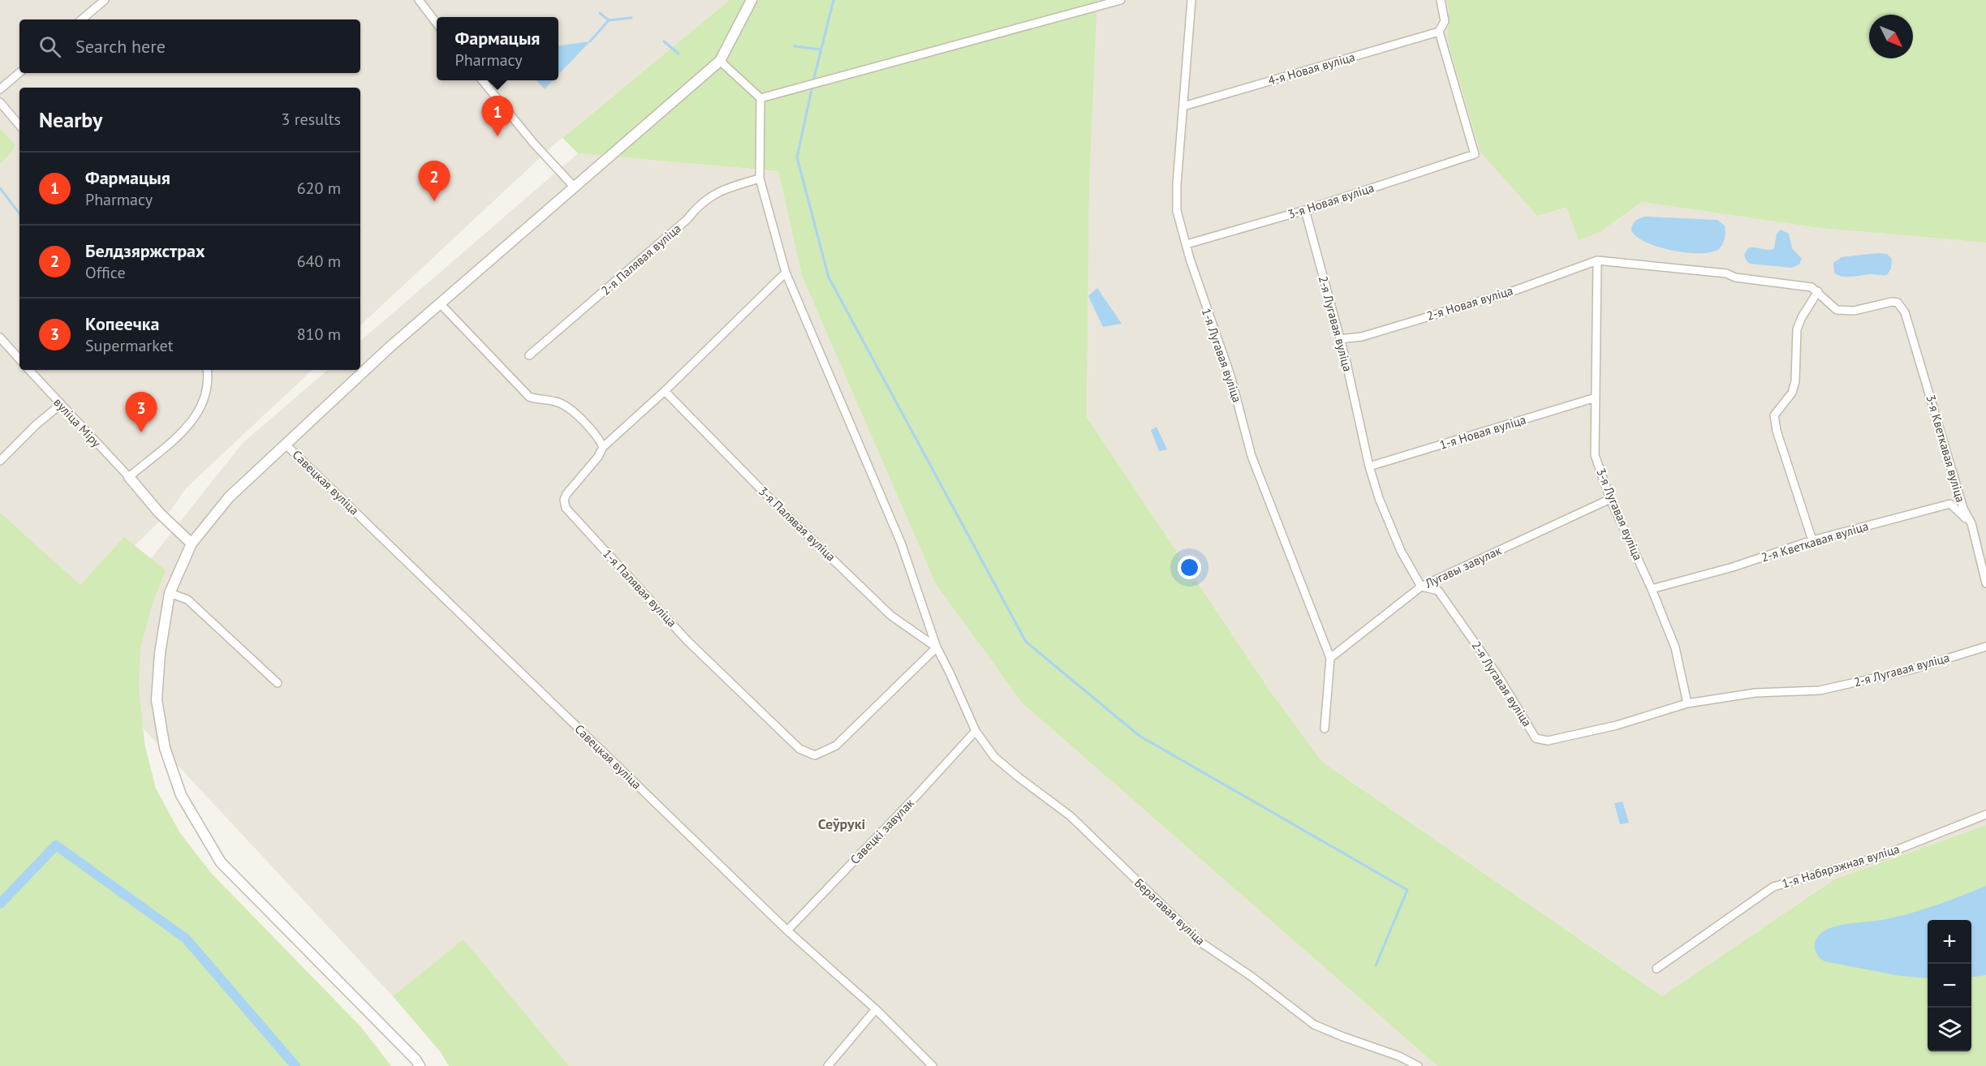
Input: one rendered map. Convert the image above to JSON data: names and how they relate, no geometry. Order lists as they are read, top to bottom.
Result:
{
  "streets": {
    "street": [
      "4-я Новая вуліца",
      "3-я Новая вуліца",
      "2-я Палявая вуліца",
      "2-я Новая вуліца",
      "2-я Лугавая вуліца",
      "1-я Лугавая вуліца",
      "вуліца Міру",
      "1-я Новая вуліца",
      "3-я Кветкавая вуліца",
      "Савецкая вуліца",
      "3-я Лугавая вуліца",
      "3-я Палявая вуліца",
      "2-я Кветкавая вуліца",
      "Лугавы завулак",
      "1-я Палявая вуліца",
      "Савецкі завулак",
      "1-я Набярэжная вуліца",
      "Берагавая вуліца"
    ]
  },
  "crossings": [
    ["4-я Новая вуліца", "3-я Новая вуліца"],
    ["4-я Новая вуліца", "1-я Лугавая вуліца"],
    ["3-я Новая вуліца", "2-я Лугавая вуліца"],
    ["3-я Новая вуліца", "1-я Лугавая вуліца"],
    ["2-я Палявая вуліца", "Берагавая вуліца"],
    ["2-я Новая вуліца", "2-я Лугавая вуліца"],
    ["2-я Новая вуліца", "3-я Лугавая вуліца"],
    ["2-я Лугавая вуліца", "1-я Новая вуліца"],
    ["2-я Лугавая вуліца", "3-я Лугавая вуліца"],
    ["2-я Лугавая вуліца", "Лугавы завулак"],
    ["1-я Лугавая вуліца", "Лугавы завулак"],
    ["1-я Новая вуліца", "3-я Лугавая вуліца"],
    ["3-я Кветкавая вуліца", "2-я Кветкавая вуліца"],
    ["Савецкая вуліца", "Савецкі завулак"],
    ["3-я Лугавая вуліца", "2-я Кветкавая вуліца"],
    ["3-я Лугавая вуліца", "Лугавы завулак"],
    ["3-я Палявая вуліца", "1-я Палявая вуліца"],
    ["3-я Палявая вуліца", "Берагавая вуліца"],
    ["1-я Палявая вуліца", "Берагавая вуліца"],
    ["Савецкі завулак", "Берагавая вуліца"]
  ],
  "districts": ["Сеўрукі"],
  "north": "bottom right",
  "page": {
    "popup": ["Фармацыя", "Pharmacy"],
    "search": "Search here",
    "heading": ["Nearby", "3 results"],
    "pins": ["1", "2", "3"],
    "list": [
      {
        "mark": "1",
        "name": "Фармацыя",
        "note": "Pharmacy",
        "value": "620 m"
      },
      {
        "mark": "2",
        "name": "Белдзяржстрах",
        "note": "Office",
        "value": "640 m"
      },
      {
        "mark": "3",
        "name": "Копеечка",
        "note": "Supermarket",
        "value": "810 m"
      }
    ],
    "map_buttons": ["+", "−"]
  }
}
